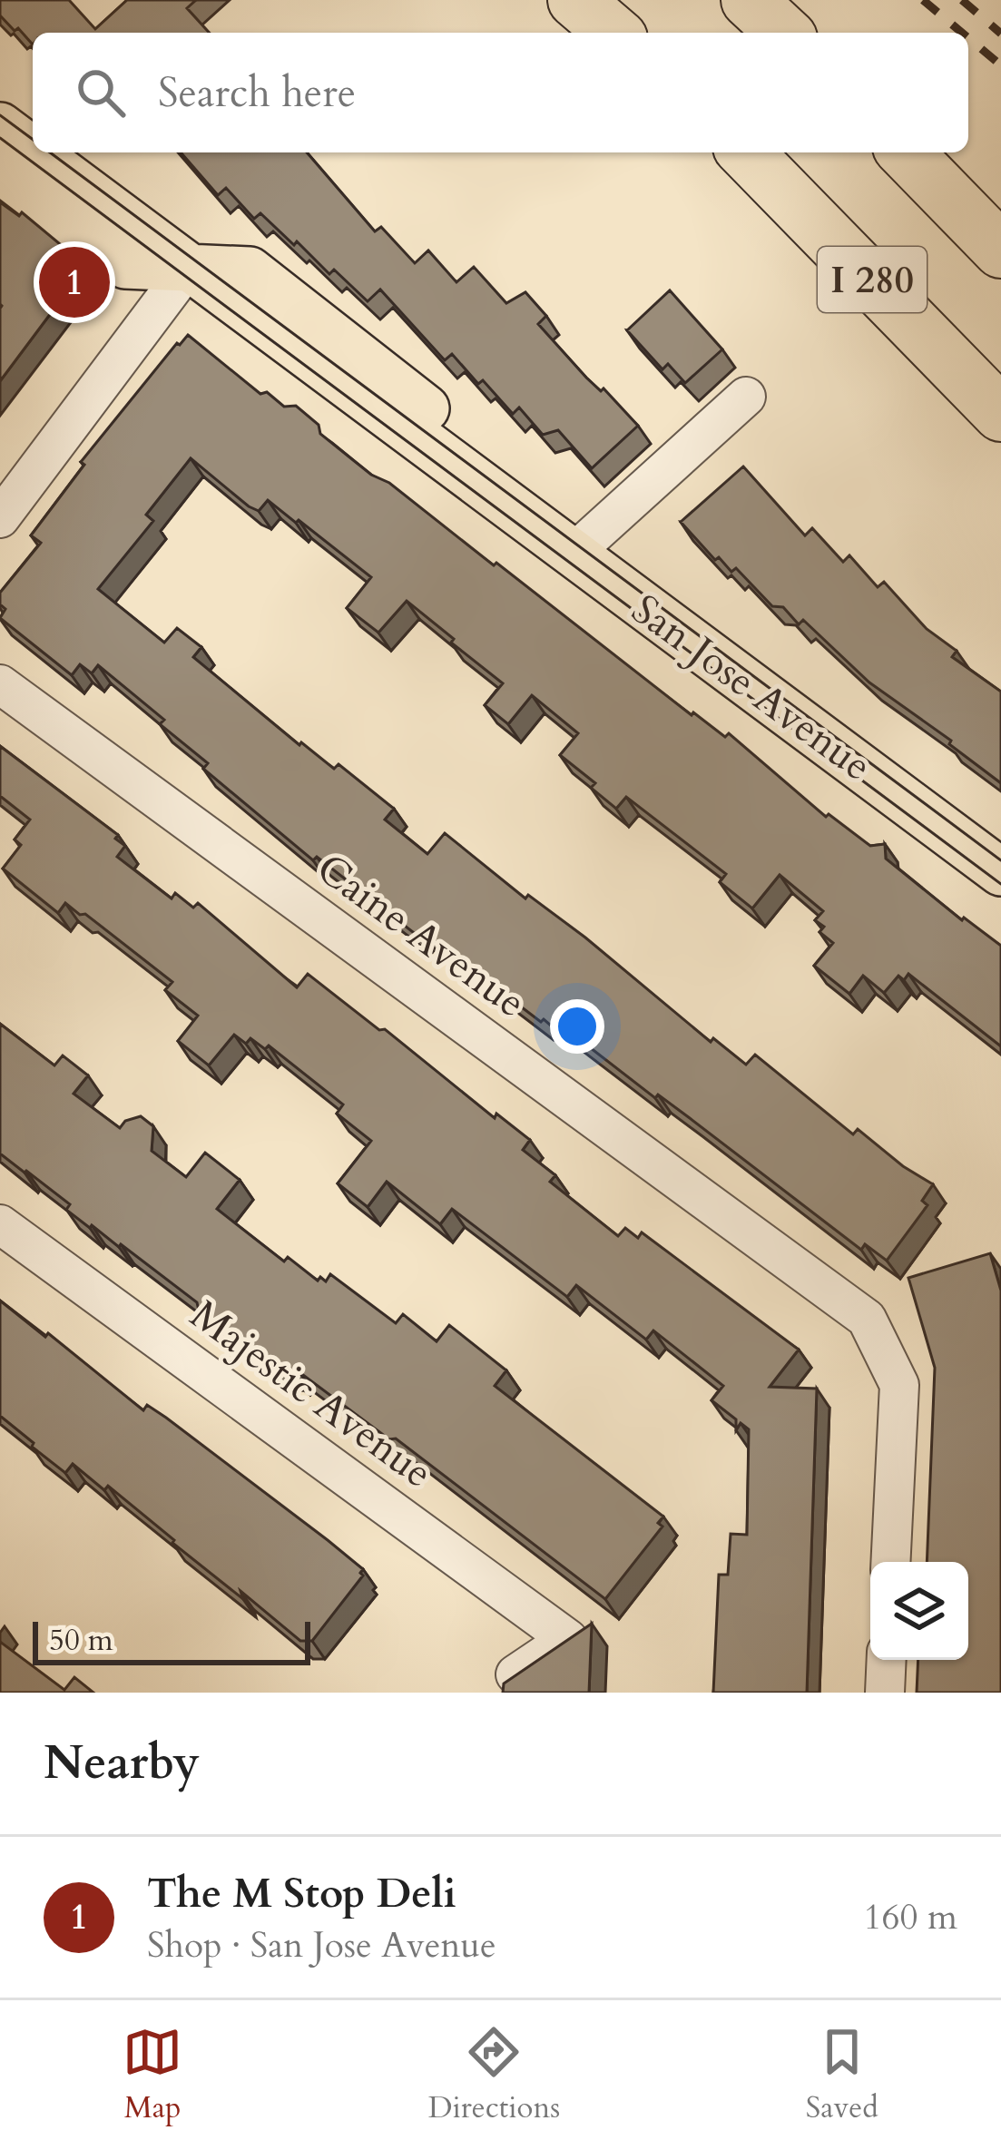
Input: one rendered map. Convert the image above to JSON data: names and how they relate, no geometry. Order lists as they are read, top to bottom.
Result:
{
  "streets": {
    "highway": ["I 280"],
    "main road": ["San Jose Avenue"],
    "street": ["Caine Avenue", "Majestic Avenue"]
  },
  "scale_bar": "50 m",
  "page": {
    "search": "Search here",
    "pins": "1",
    "scale": "50 m",
    "heading": "Nearby",
    "list": [
      {
        "mark": "1",
        "name": "The M Stop Deli",
        "note": "Shop · San Jose Avenue",
        "value": "160 m"
      }
    ],
    "nav": ["Map", "Directions", "Saved"]
  }
}
